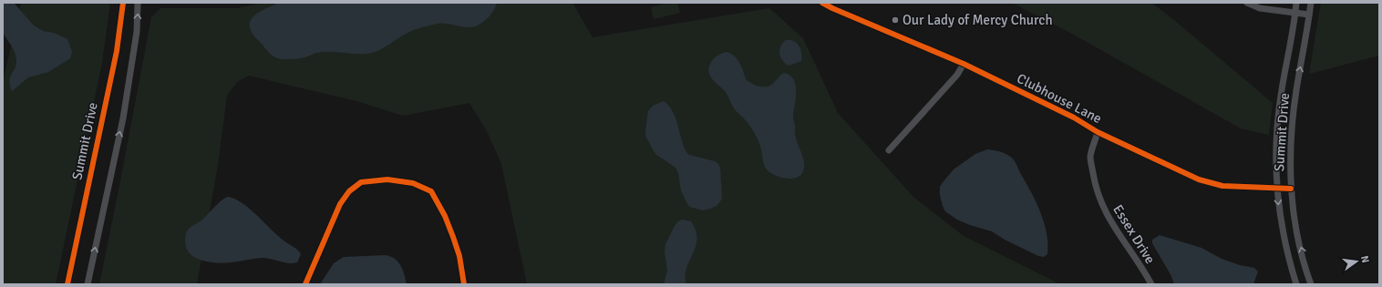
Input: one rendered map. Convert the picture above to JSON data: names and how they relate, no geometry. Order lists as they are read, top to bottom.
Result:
{
  "streets": {
    "street": ["Clubhouse Lane", "Summit Drive", "Essex Drive"]
  },
  "crossings": [
    ["Clubhouse Lane", "Summit Drive"],
    ["Clubhouse Lane", "Essex Drive"]
  ],
  "places": ["Our Lady of Mercy Church"],
  "north": "right"
}
